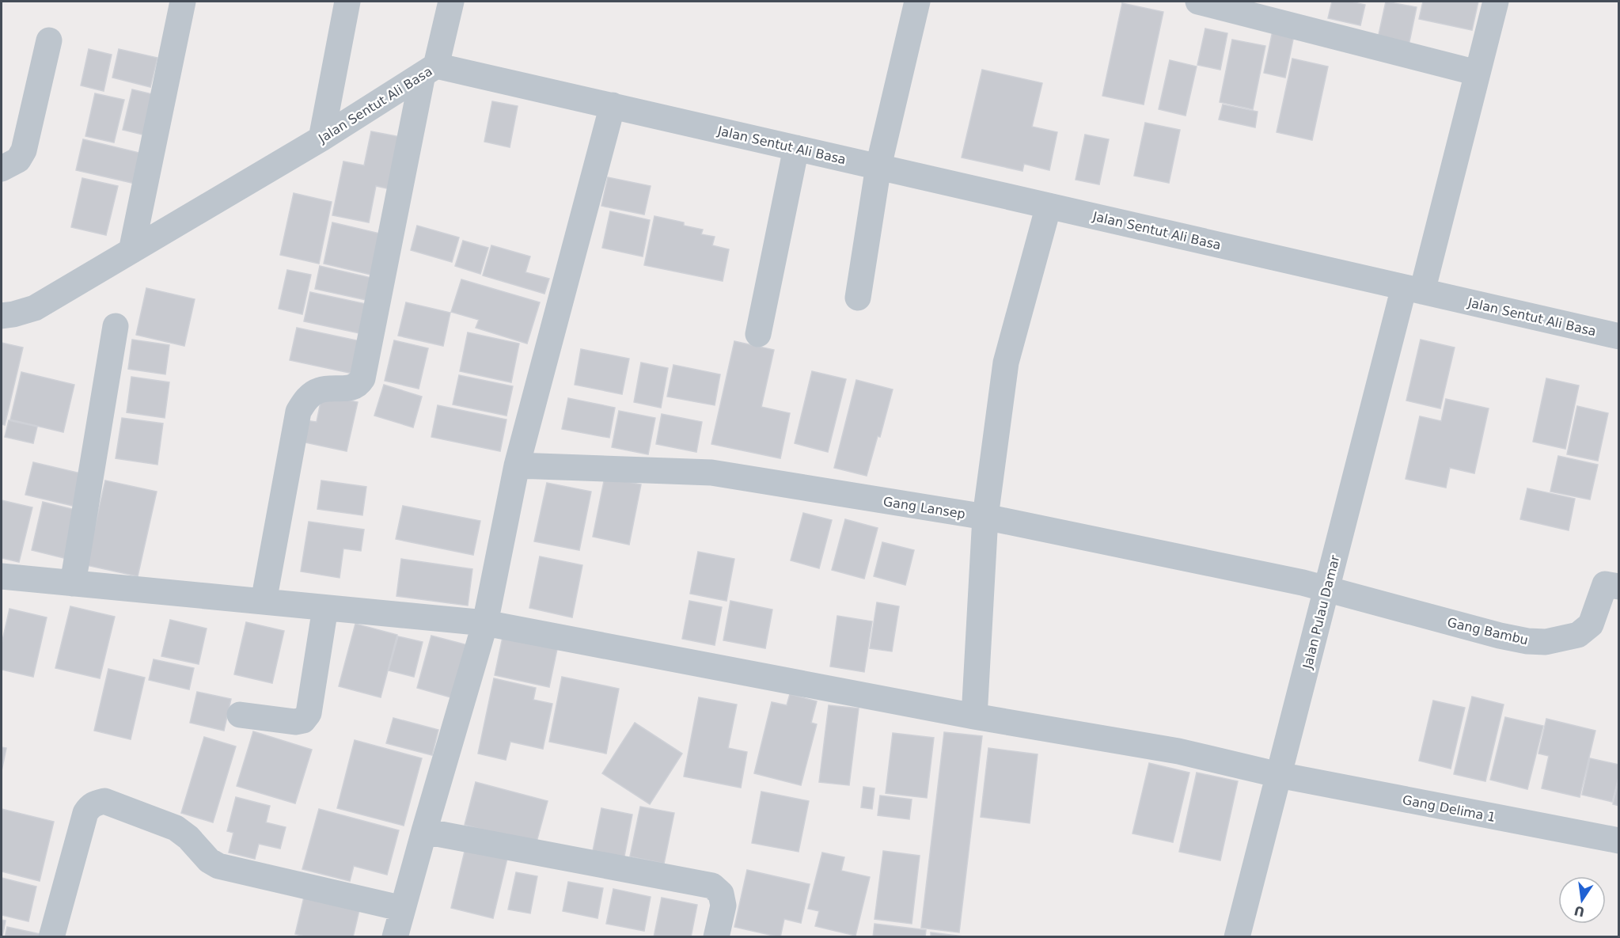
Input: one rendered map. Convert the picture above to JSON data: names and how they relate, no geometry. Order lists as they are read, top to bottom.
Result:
{
  "streets": {
    "street": [
      "Jalan Sentut Ali Basa",
      "Gang Lansep",
      "Jalan Pulau Damar",
      "Gang Bambu",
      "Gang Delima 1"
    ]
  },
  "crossings": [
    ["Jalan Sentut Ali Basa", "Jalan Pulau Damar"],
    ["Gang Lansep", "Jalan Pulau Damar"],
    ["Gang Lansep", "Gang Bambu"],
    ["Jalan Pulau Damar", "Gang Bambu"],
    ["Jalan Pulau Damar", "Gang Delima 1"]
  ],
  "north": "bottom"
}
